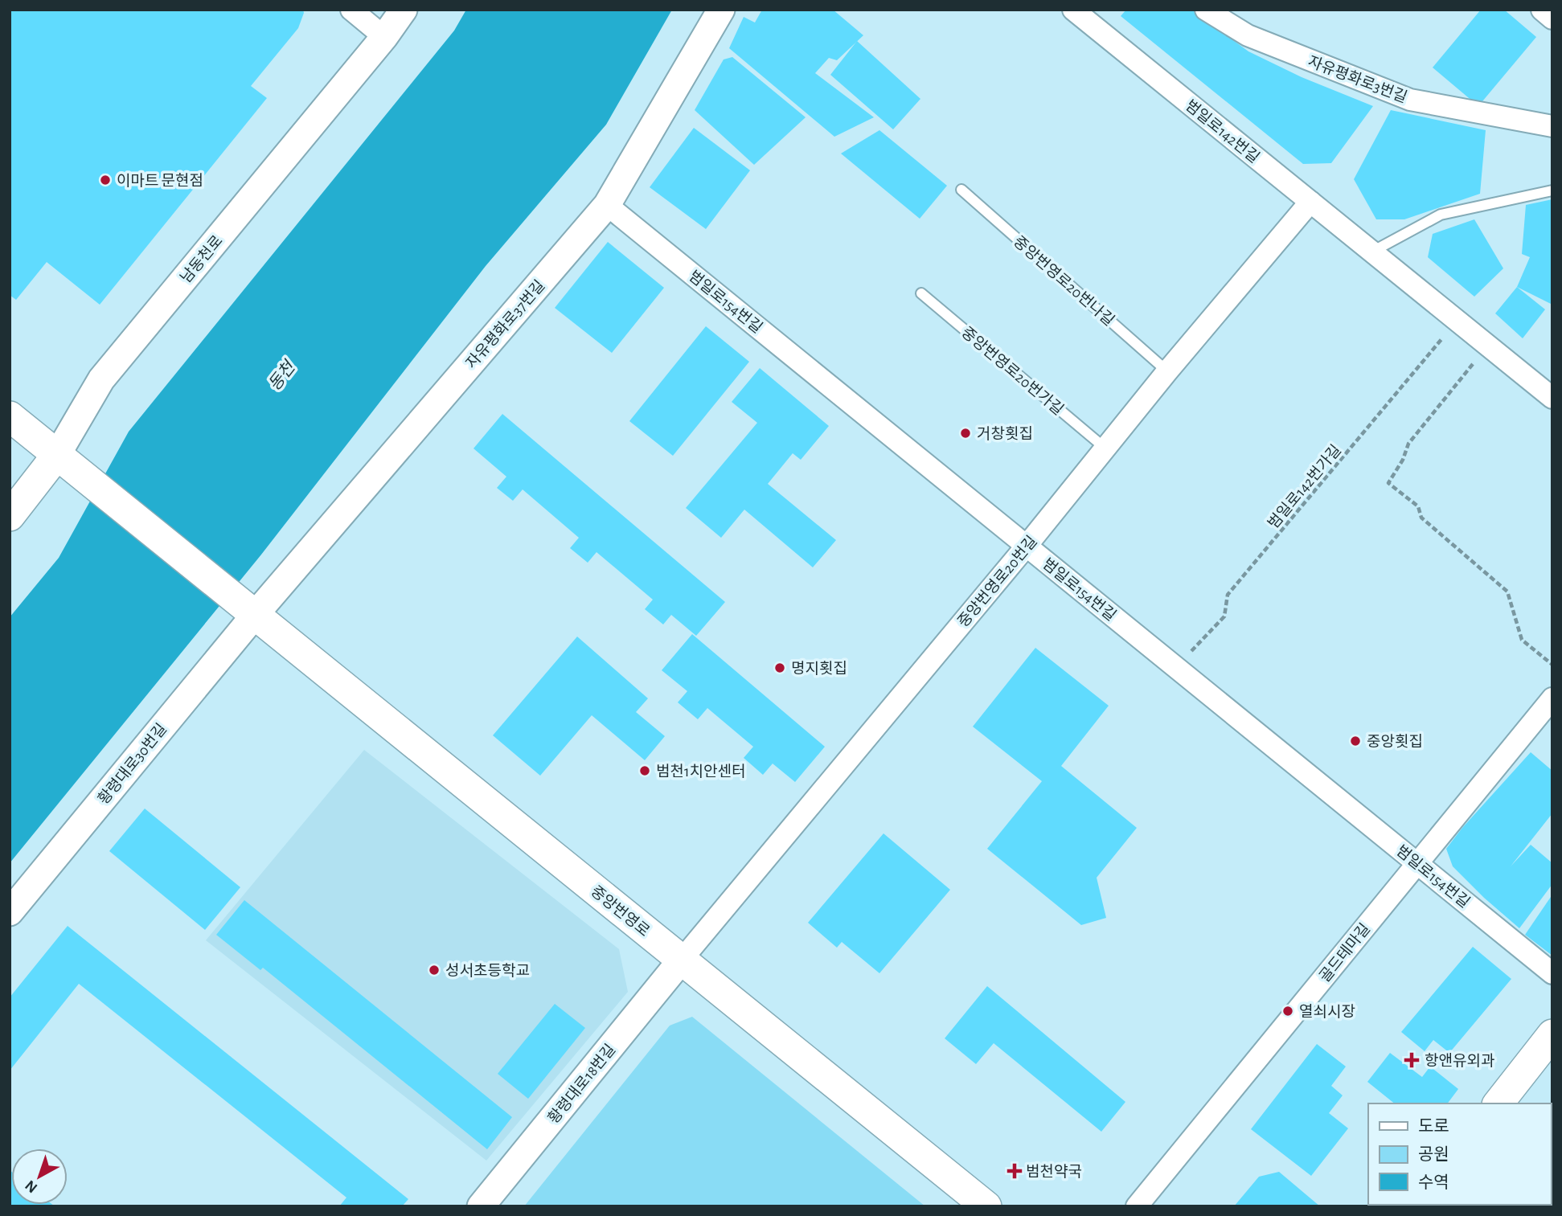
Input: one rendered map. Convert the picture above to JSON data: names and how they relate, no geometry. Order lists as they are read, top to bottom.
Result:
{
  "streets": {
    "main road": ["남동천로", "중앙번영로"],
    "street": [
      "자유평화로3번길",
      "범일로142번길",
      "범일로154번길",
      "자유평화로37번길",
      "중앙번영로20번길",
      "황령대로30번길",
      "골드테마길",
      "황령대로18번길"
    ],
    "lane": ["중앙번영로20번나길", "중앙번영로20번가길"],
    "path": ["범일로142번가길"]
  },
  "crossings": [
    ["범일로142번길", "범일로142번가길"],
    ["범일로142번길", "중앙번영로20번길"],
    ["남동천로", "중앙번영로"],
    ["중앙번영로20번나길", "중앙번영로20번길"],
    ["범일로154번길", "자유평화로37번길"],
    ["범일로154번길", "범일로142번가길"],
    ["범일로154번길", "중앙번영로20번길"],
    ["범일로154번길", "골드테마길"],
    ["자유평화로37번길", "황령대로30번길"],
    ["자유평화로37번길", "중앙번영로"],
    ["중앙번영로20번가길", "중앙번영로20번길"],
    ["중앙번영로20번길", "중앙번영로"],
    ["중앙번영로20번길", "황령대로18번길"],
    ["황령대로30번길", "중앙번영로"],
    ["중앙번영로", "황령대로18번길"]
  ],
  "water": ["동천"],
  "places": {
    "other": [
      "이마트 문현점",
      "거창횟집",
      "명지횟집",
      "중앙횟집",
      "범천1치안센터",
      "성서초등학교",
      "열쇠시장"
    ],
    "health": ["항앤유외과", "범천약국"]
  },
  "legend": ["도로", "공원", "수역"],
  "north": "bottom left"
}
